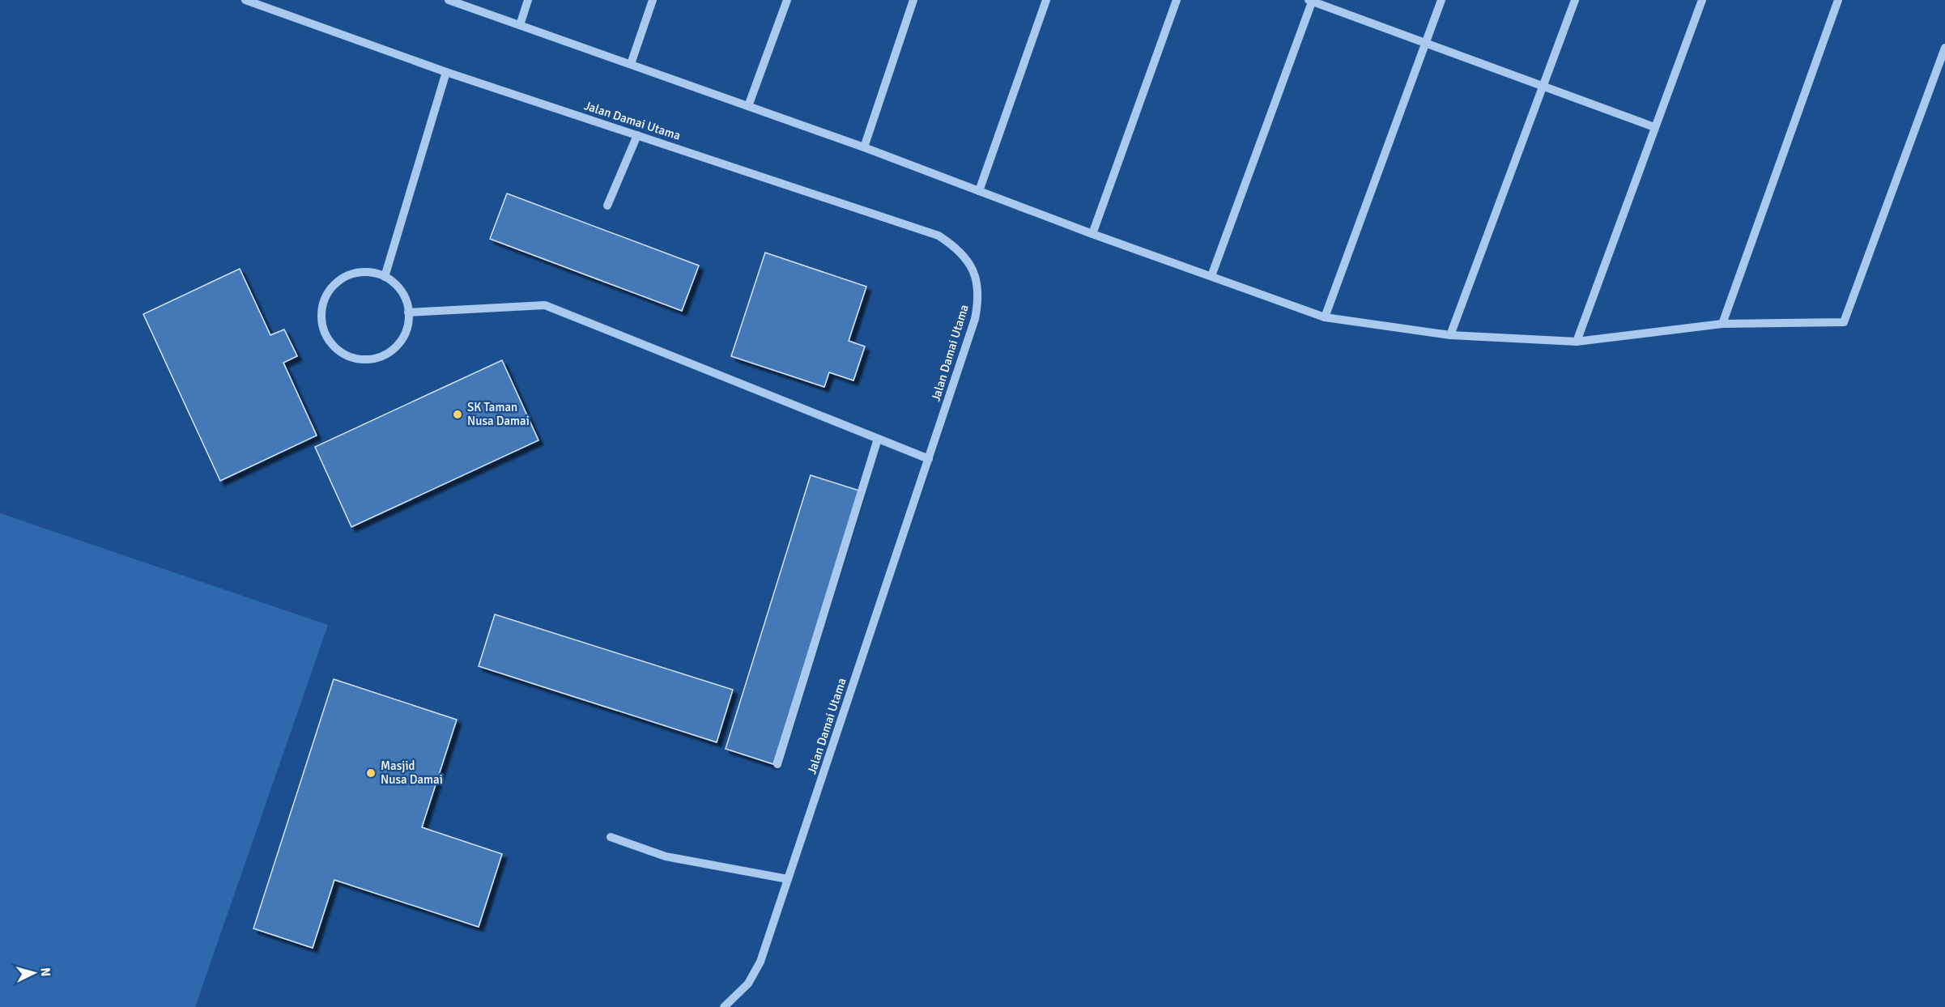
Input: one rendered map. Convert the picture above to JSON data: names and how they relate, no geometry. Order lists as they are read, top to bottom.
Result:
{
  "streets": {
    "street": ["Jalan Damai Utama"]
  },
  "places": ["SK Taman Nusa Damai", "Masjid Nusa Damai"],
  "north": "right"
}
